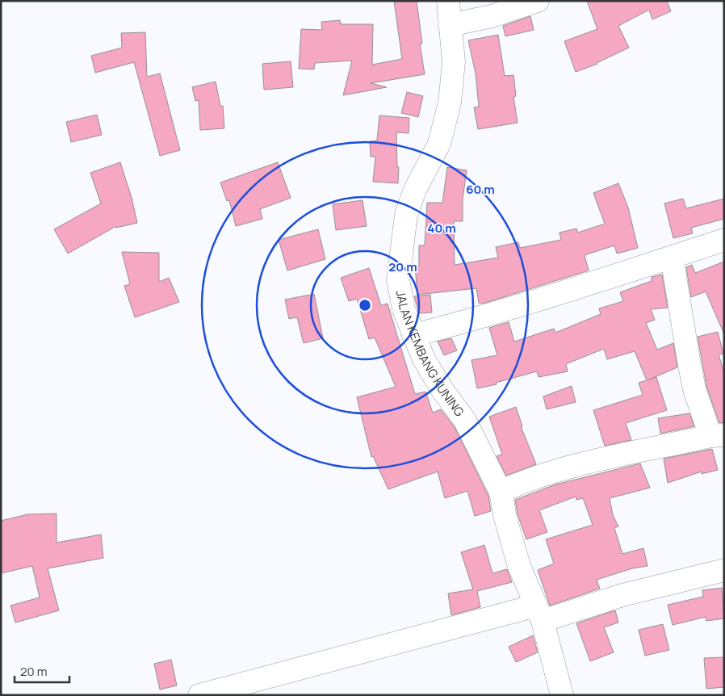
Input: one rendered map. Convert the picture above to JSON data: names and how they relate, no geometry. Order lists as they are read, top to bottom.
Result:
{
  "streets": {
    "street": ["JALAN KEMBANG KUNING"]
  },
  "scale_bar": "20 m",
  "rings": ["60 m", "40 m", "20 m"]
}
